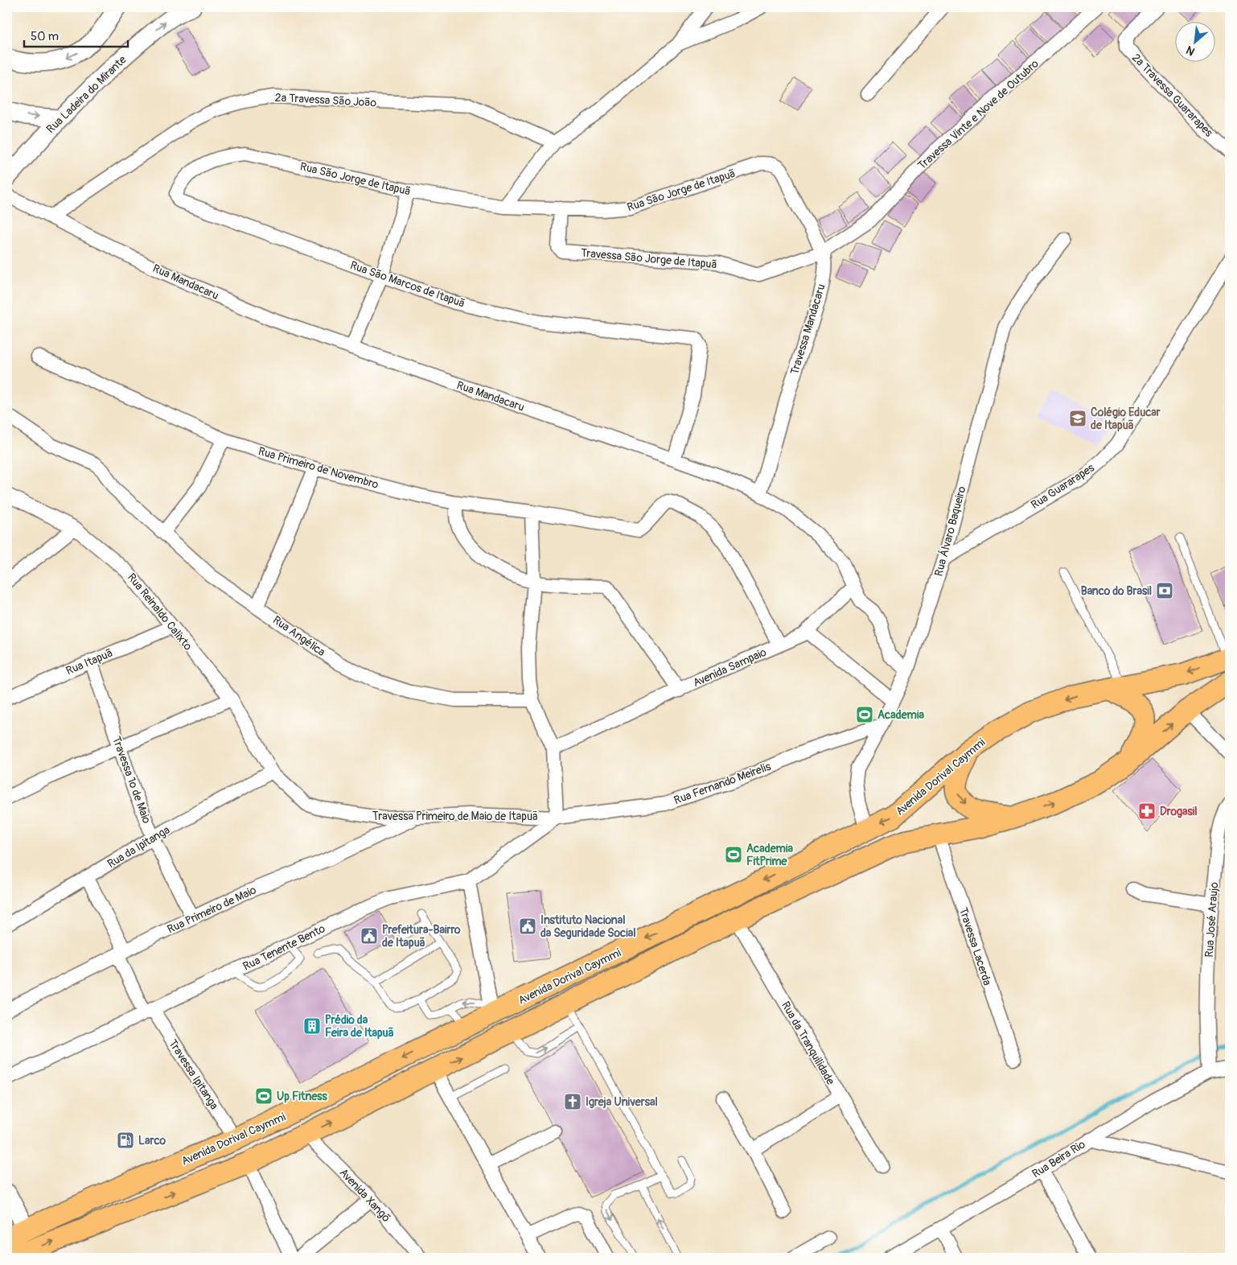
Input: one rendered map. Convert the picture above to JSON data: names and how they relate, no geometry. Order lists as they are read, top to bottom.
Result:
{
  "streets": {
    "main road": ["Avenida Dorival Caymmi"],
    "street": [
      "Rua Ladeira do Mirante",
      "2ª Travessa Guararapes",
      "2ª Travessa São João",
      "Travessa Vinte e Nove de Outubro",
      "Rua São Jorge de Itapuã",
      "Travessa São Jorge de Itapuã",
      "Rua Mandacaru",
      "Rua São Marcos de Itapuã",
      "Travessa Mandacaru",
      "Rua Primeiro de Novembro",
      "Rua Guararapes",
      "Rua Álvaro Baqueiro",
      "Rua Reinaldo Calixto",
      "Rua Angélica",
      "Rua Itapuã",
      "Avenida Sampaio",
      "Travessa 1º de Maio",
      "Rua Fernando Meirelis",
      "Travessa Primeiro de Maio de Itapuã",
      "Rua da Ipitanga",
      "Rua Primeiro de Maio",
      "Rua José Araujo",
      "Travessa Lacerda",
      "Rua Tenente Bento",
      "Rua da Tranquilidade",
      "Travessa Ipitanga",
      "Rua Beira Rio",
      "Avenida Xangõ"
    ]
  },
  "crossings": [
    ["2ª Travessa São João", "Rua Mandacaru"],
    ["Travessa Vinte e Nove de Outubro", "Travessa São Jorge de Itapuã"],
    ["Travessa Vinte e Nove de Outubro", "Travessa Mandacaru"],
    ["Rua São Jorge de Itapuã", "Travessa São Jorge de Itapuã"],
    ["Rua São Jorge de Itapuã", "Rua São Marcos de Itapuã"],
    ["Rua São Jorge de Itapuã", "Travessa Mandacaru"],
    ["Travessa São Jorge de Itapuã", "Travessa Mandacaru"],
    ["Rua Mandacaru", "Rua São Marcos de Itapuã"],
    ["Rua Mandacaru", "Travessa Mandacaru"],
    ["Rua Mandacaru", "Rua Álvaro Baqueiro"],
    ["Rua Mandacaru", "Avenida Sampaio"],
    ["Rua Primeiro de Novembro", "Avenida Sampaio"],
    ["Rua Guararapes", "Rua Álvaro Baqueiro"],
    ["Rua Álvaro Baqueiro", "Avenida Dorival Caymmi"],
    ["Rua Álvaro Baqueiro", "Rua Fernando Meirelis"],
    ["Rua Reinaldo Calixto", "Rua Itapuã"],
    ["Rua Reinaldo Calixto", "Travessa Primeiro de Maio de Itapuã"],
    ["Rua Reinaldo Calixto", "Rua da Ipitanga"],
    ["Rua Itapuã", "Travessa 1º de Maio"],
    ["Avenida Dorival Caymmi", "Travessa Ipitanga"],
    ["Travessa 1º de Maio", "Rua da Ipitanga"],
    ["Travessa 1º de Maio", "Rua Primeiro de Maio"],
    ["Rua Fernando Meirelis", "Travessa Primeiro de Maio de Itapuã"],
    ["Rua Fernando Meirelis", "Rua Tenente Bento"],
    ["Travessa Primeiro de Maio de Itapuã", "Rua da Ipitanga"],
    ["Travessa Primeiro de Maio de Itapuã", "Rua Primeiro de Maio"],
    ["Travessa Primeiro de Maio de Itapuã", "Rua Tenente Bento"],
    ["Rua da Ipitanga", "Travessa Ipitanga"],
    ["Rua Primeiro de Maio", "Travessa Ipitanga"],
    ["Rua José Araujo", "Rua Beira Rio"],
    ["Rua Tenente Bento", "Travessa Ipitanga"]
  ],
  "one_way": ["Rua Ladeira do Mirante"],
  "places": {
    "school or university": ["Colégio Educar de Itapuã"],
    "bank": ["Banco do Brasil"],
    "sports": ["Academia", "Academia FitPrime", "Up Fitness"],
    "pharmacy": ["Drogasil"],
    "public building": ["Instituto Nacional da Seguridade Social", "Prefeitura-Bairro de Itapuã"],
    "building": ["Prédio da Feira de Itapuã"],
    "church": ["Igreja Universal"],
    "fuel station": ["Larco"]
  },
  "scale_bar": "50 m",
  "north": "bottom left"
}
